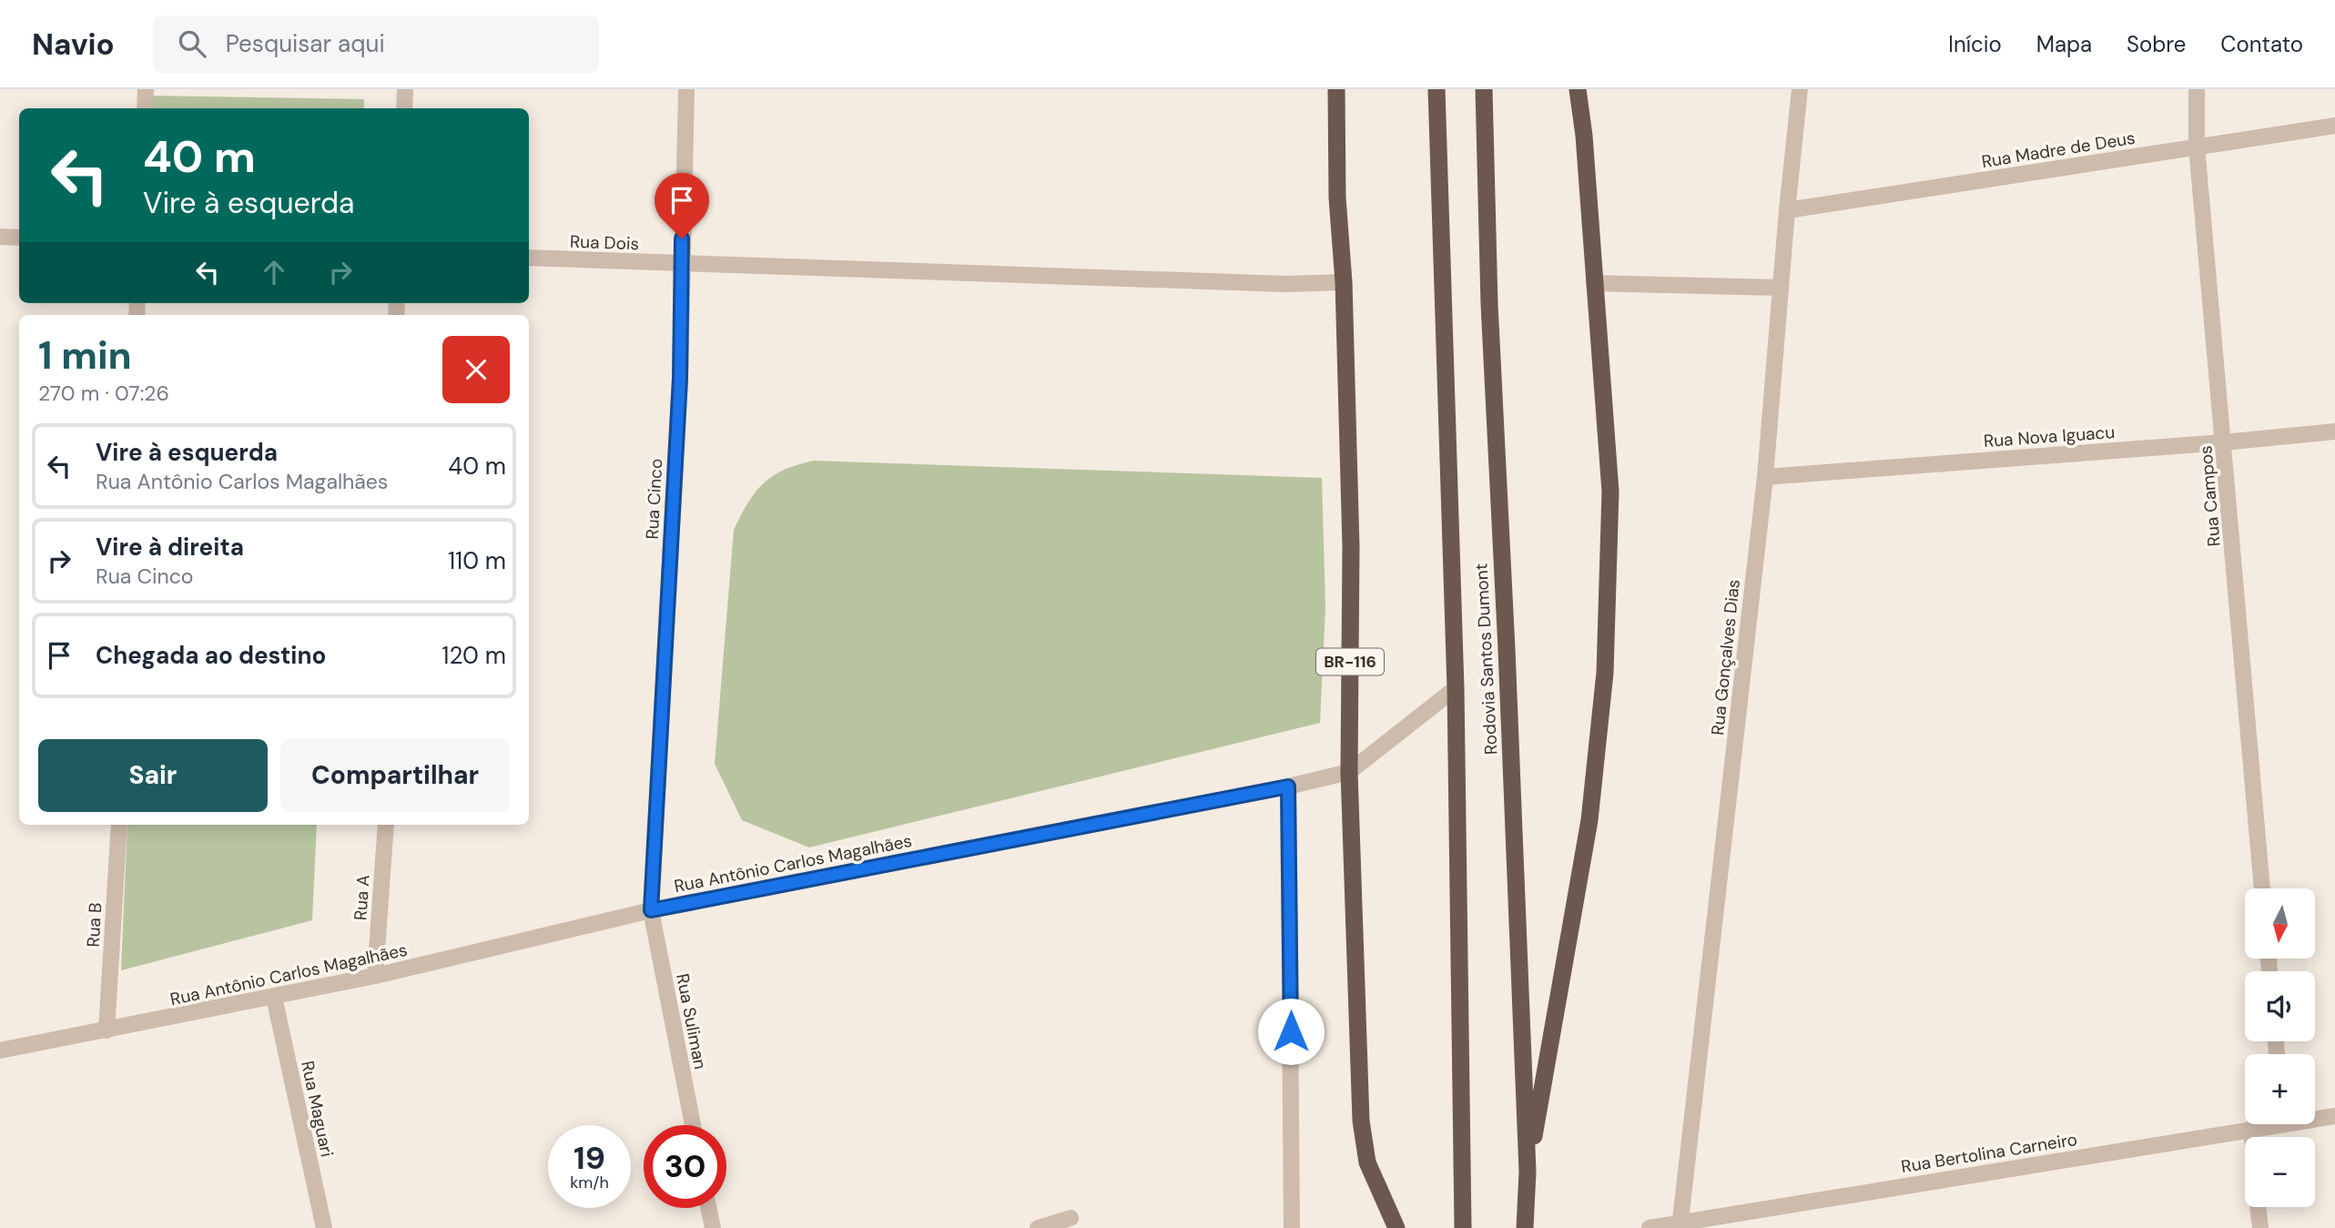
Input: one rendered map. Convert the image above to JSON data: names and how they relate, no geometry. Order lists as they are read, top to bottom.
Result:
{
  "streets": {
    "highway": ["Rodovia Santos Dumont", "BR-116"],
    "street": [
      "Rua Madre de Deus",
      "Rua Dois",
      "Rua Nova Iguacu",
      "Rua Campos",
      "Rua Cinco",
      "Rua Gonçalves Dias",
      "Rua Antônio Carlos Magalhães",
      "Rua A",
      "Rua B",
      "Rua Suliman",
      "Rua Maguari",
      "Rua Bertolina Carneiro"
    ]
  },
  "crossings": [
    ["Rua Madre de Deus", "Rua Campos"],
    ["Rua Madre de Deus", "Rua Gonçalves Dias"],
    ["Rua Dois", "Rua Cinco"],
    ["Rua Dois", "BR-116"],
    ["Rua Nova Iguacu", "Rua Campos"],
    ["Rua Nova Iguacu", "Rua Gonçalves Dias"],
    ["Rua Cinco", "Rua Antônio Carlos Magalhães"],
    ["Rua Cinco", "Rua Suliman"],
    ["Rua Gonçalves Dias", "Rua Bertolina Carneiro"],
    ["Rodovia Santos Dumont", "Rua Antônio Carlos Magalhães"],
    ["BR-116", "Rua Antônio Carlos Magalhães"],
    ["Rua Antônio Carlos Magalhães", "Rua A"],
    ["Rua Antônio Carlos Magalhães", "Rua B"],
    ["Rua Antônio Carlos Magalhães", "Rua Suliman"],
    ["Rua Antônio Carlos Magalhães", "Rua Maguari"]
  ],
  "north": "bottom",
  "page": {
    "header": "Navio",
    "search": "Pesquisar aqui",
    "nav": [
      "Início",
      "Mapa",
      "Sobre",
      "Contato"
    ],
    "turn": ["40 m", "Vire à esquerda"],
    "heading": ["1 min", "270 m · 07:26"],
    "list": [
      {
        "name": "Vire à esquerda",
        "note": "Rua Antônio Carlos Magalhães",
        "value": "40 m"
      },
      {
        "name": "Vire à direita",
        "note": "Rua Cinco",
        "value": "110 m"
      },
      {
        "name": "Chegada ao destino",
        "value": "120 m"
      }
    ],
    "buttons": ["Sair", "Compartilhar"],
    "map_buttons": ["+", "−"],
    "speed": "19 km/h",
    "limit": "30"
  }
}
